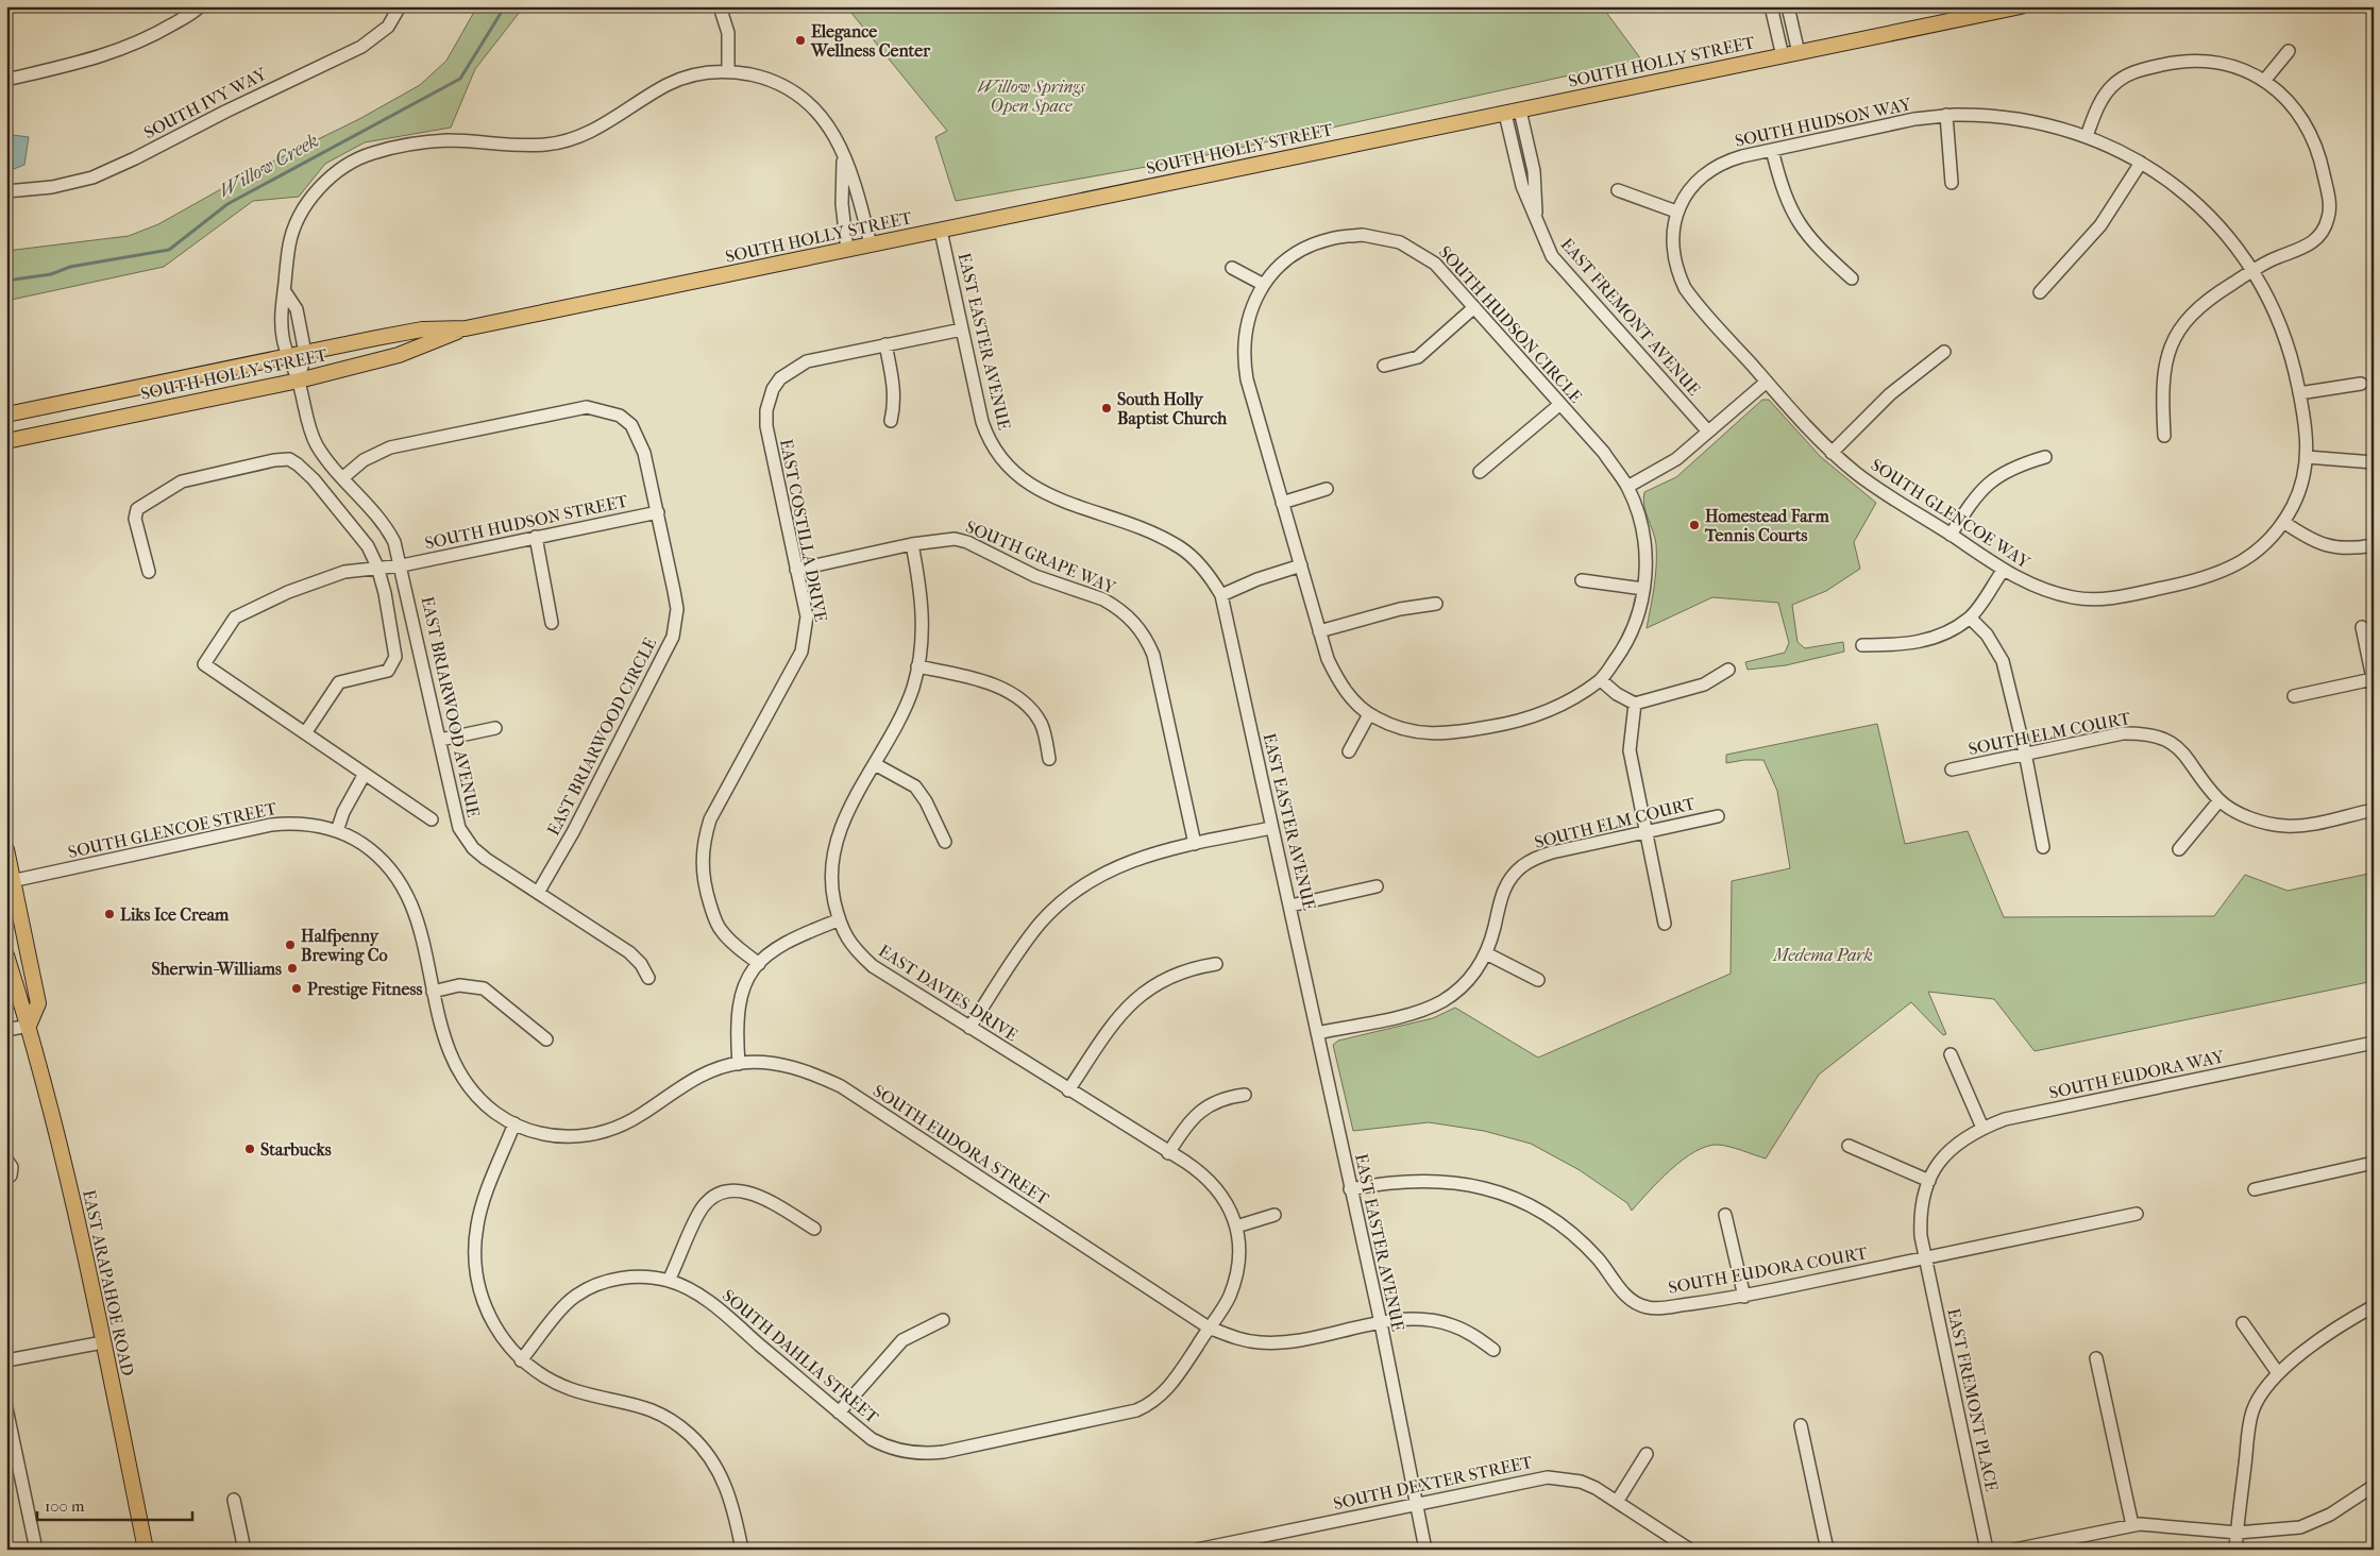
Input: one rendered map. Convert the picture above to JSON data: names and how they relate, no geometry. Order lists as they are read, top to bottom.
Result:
{
  "streets": {
    "main road": ["SOUTH HOLLY STREET", "EAST ARAPAHOE ROAD"],
    "street": [
      "SOUTH IVY WAY",
      "SOUTH HUDSON WAY",
      "EAST FREMONT AVENUE",
      "SOUTH HUDSON CIRCLE",
      "EAST EASTER AVENUE",
      "SOUTH GLENCOE WAY",
      "SOUTH HUDSON STREET",
      "EAST COSTILLA DRIVE",
      "SOUTH GRAPE WAY",
      "EAST BRIARWOOD AVENUE",
      "SOUTH ELM COURT",
      "EAST BRIARWOOD CIRCLE",
      "SOUTH GLENCOE STREET",
      "EAST DAVIES DRIVE",
      "SOUTH EUDORA WAY",
      "SOUTH EUDORA STREET",
      "SOUTH EUDORA COURT",
      "SOUTH DAHLIA STREET",
      "EAST FREMONT PLACE",
      "SOUTH DEXTER STREET"
    ]
  },
  "crossings": [
    ["SOUTH HOLLY STREET", "EAST FREMONT AVENUE"],
    ["SOUTH HOLLY STREET", "EAST EASTER AVENUE"],
    ["SOUTH HOLLY STREET", "EAST BRIARWOOD AVENUE"],
    ["SOUTH HUDSON WAY", "SOUTH GLENCOE WAY"],
    ["EAST EASTER AVENUE", "EAST COSTILLA DRIVE"],
    ["EAST EASTER AVENUE", "SOUTH ELM COURT"],
    ["EAST EASTER AVENUE", "SOUTH EUDORA STREET"],
    ["EAST EASTER AVENUE", "SOUTH EUDORA COURT"],
    ["EAST EASTER AVENUE", "SOUTH DEXTER STREET"],
    ["SOUTH HUDSON STREET", "EAST BRIARWOOD AVENUE"],
    ["SOUTH HUDSON STREET", "EAST BRIARWOOD CIRCLE"],
    ["EAST COSTILLA DRIVE", "SOUTH GRAPE WAY"],
    ["SOUTH GRAPE WAY", "EAST DAVIES DRIVE"],
    ["EAST BRIARWOOD AVENUE", "EAST BRIARWOOD CIRCLE"],
    ["SOUTH GLENCOE STREET", "SOUTH EUDORA STREET"],
    ["EAST DAVIES DRIVE", "SOUTH EUDORA STREET"],
    ["EAST DAVIES DRIVE", "SOUTH DAHLIA STREET"],
    ["SOUTH EUDORA WAY", "SOUTH EUDORA COURT"],
    ["SOUTH EUDORA WAY", "EAST FREMONT PLACE"],
    ["SOUTH EUDORA STREET", "SOUTH DAHLIA STREET"],
    ["SOUTH EUDORA COURT", "EAST FREMONT PLACE"]
  ],
  "water": ["Willow Creek"],
  "parks": ["Willow Springs Open Space", "Medema Park"],
  "places": [
    "Elegance Wellness Center",
    "South Holly Baptist Church",
    "Homestead Farm Tennis Courts",
    "Liks Ice Cream",
    "Halfpenny Brewing Co",
    "Sherwin-Williams",
    "Prestige Fitness",
    "Starbucks"
  ],
  "scale_bar": "100 m"
}
